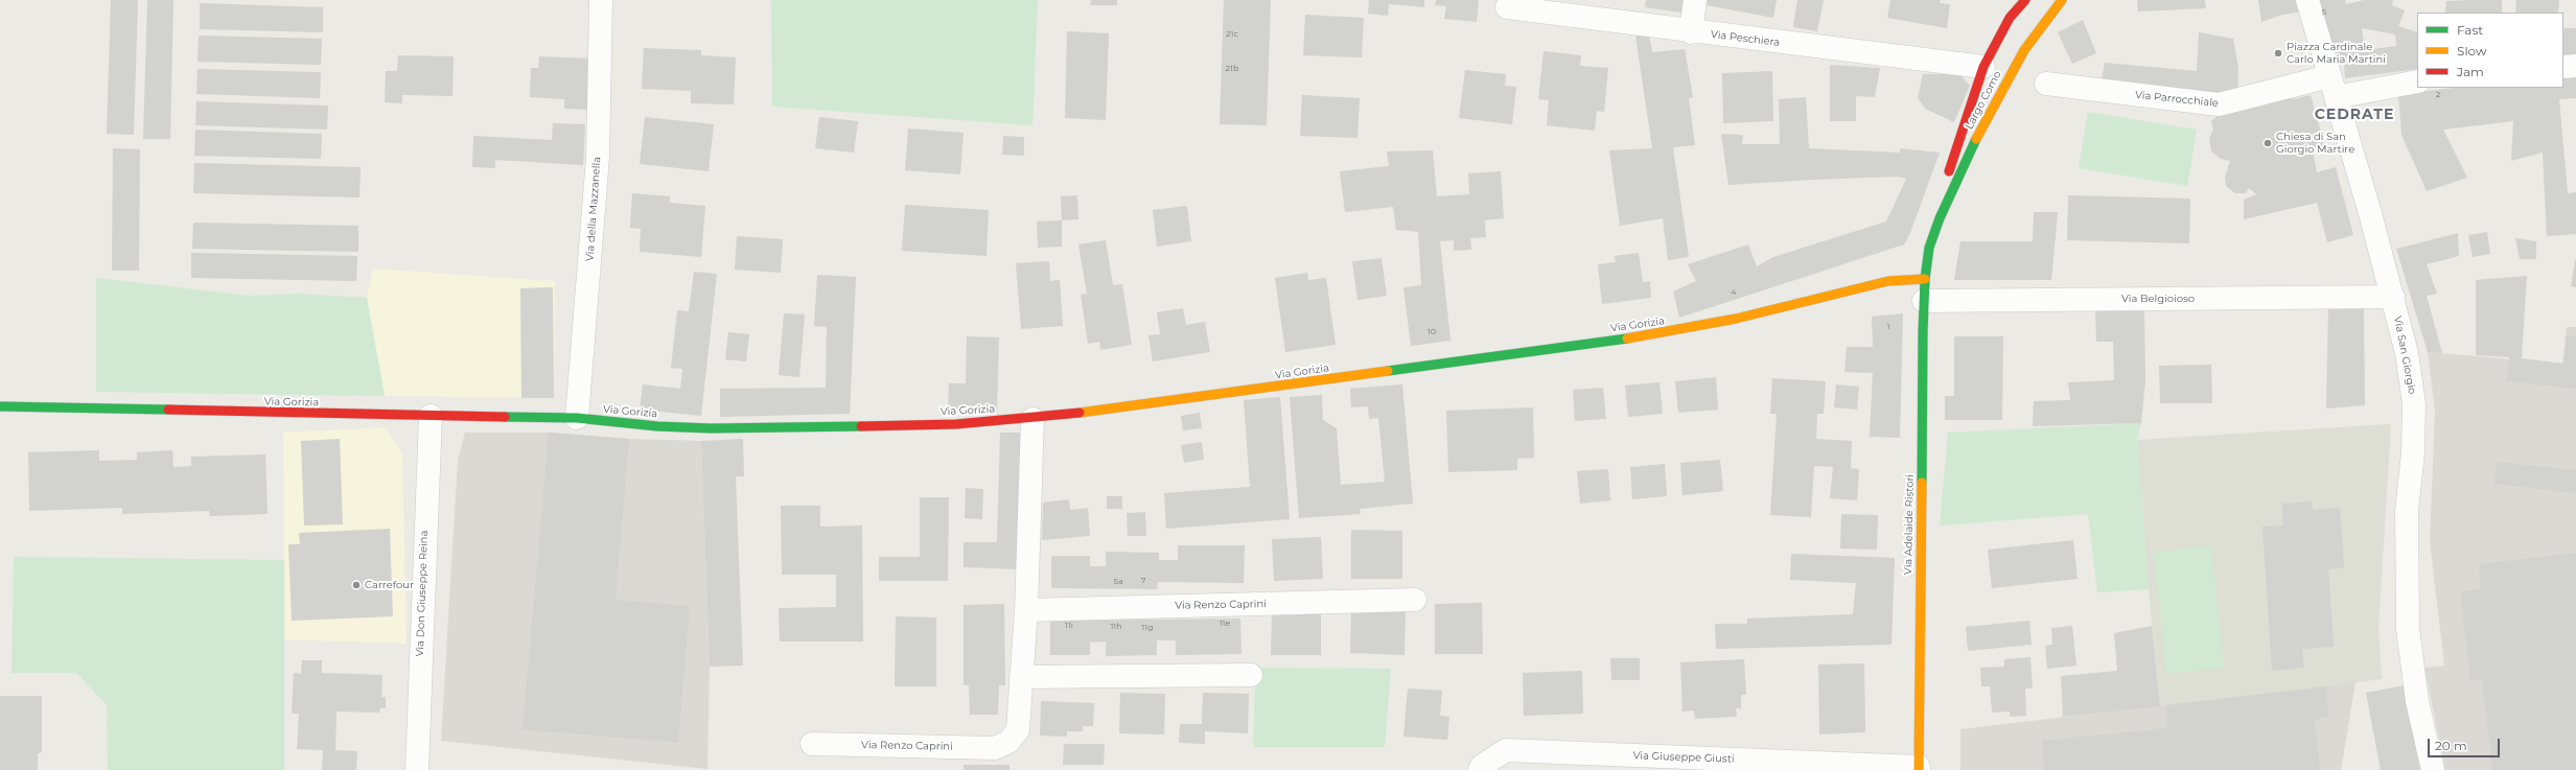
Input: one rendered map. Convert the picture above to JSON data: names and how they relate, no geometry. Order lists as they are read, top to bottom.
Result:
{
  "streets": {
    "street": [
      "Via Peschiera",
      "Via Parrocchiale",
      "Largo Como",
      "Via della Mazzanella",
      "Via Belgioioso",
      "Via Gorizia",
      "Via San Giorgio",
      "Via Adelaide Ristori",
      "Via Don Giuseppe Reina",
      "Via Renzo Caprini",
      "Via Giuseppe Giusti"
    ]
  },
  "crossings": [
    ["Via Peschiera", "Largo Como"],
    ["Via Parrocchiale", "Via San Giorgio"],
    ["Largo Como", "Via Belgioioso"],
    ["Largo Como", "Via Gorizia"],
    ["Largo Como", "Via Adelaide Ristori"],
    ["Via della Mazzanella", "Via Gorizia"],
    ["Via Belgioioso", "Via Gorizia"],
    ["Via Belgioioso", "Via San Giorgio"],
    ["Via Belgioioso", "Via Adelaide Ristori"],
    ["Via Gorizia", "Via Adelaide Ristori"],
    ["Via Gorizia", "Via Don Giuseppe Reina"],
    ["Via Gorizia", "Via Renzo Caprini"],
    ["Via Adelaide Ristori", "Via Giuseppe Giusti"]
  ],
  "districts": ["CEDRATE"],
  "places": ["Piazza Cardinale Carlo Maria Martini", "Chiesa di San Giorgio Martire", "Carrefour"],
  "house_numbers": [
    "5",
    "21c",
    "21b",
    "2",
    "4",
    "1",
    "10",
    "7",
    "5a",
    "11e",
    "11i",
    "11h",
    "11g"
  ],
  "legend": ["Fast", "Slow", "Jam"],
  "scale_bar": "20 m"
}
